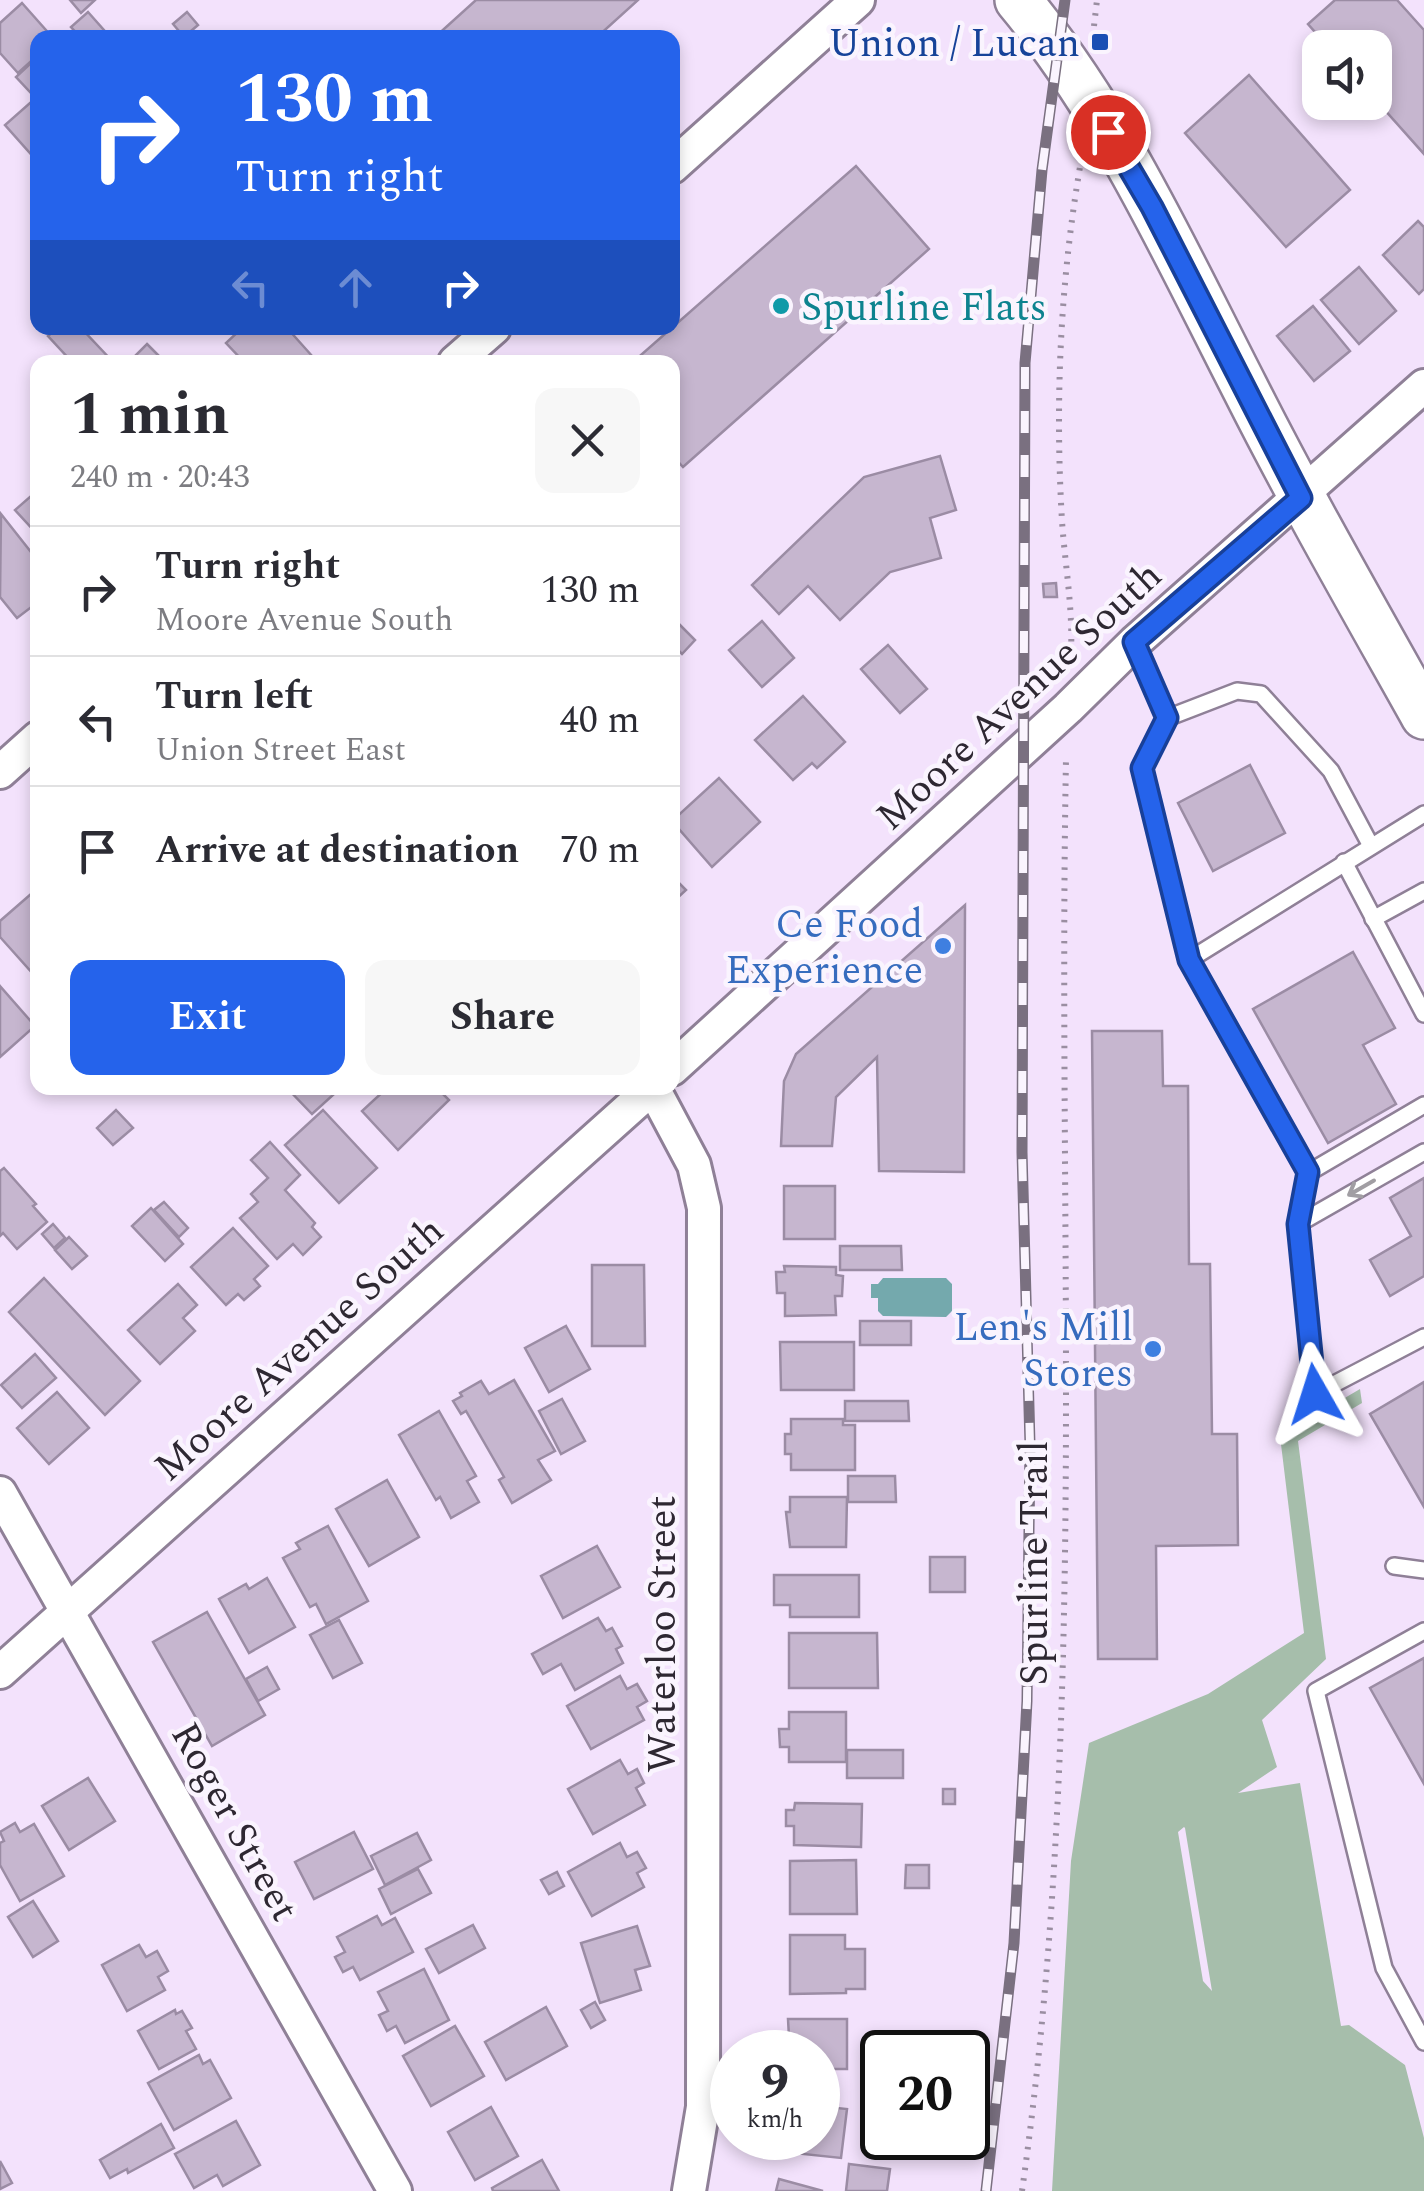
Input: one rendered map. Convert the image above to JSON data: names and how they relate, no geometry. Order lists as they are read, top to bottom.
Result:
{
  "streets": {
    "street": ["Moore Avenue South", "Waterloo Street", "Roger Street"],
    "path": ["Spurline Trail"]
  },
  "crossings": [
    ["Moore Avenue South", "Roger Street"]
  ],
  "places": {
    "transit": ["Union / Lucan"],
    "other": ["Spurline Flats", "Ce Food Experience", "Len's Mill Stores"]
  },
  "page": {
    "turn": ["130 m", "Turn right"],
    "heading": ["1 min", "240 m · 20:43"],
    "list": [
      {
        "name": "Turn right",
        "note": "Moore Avenue South",
        "value": "130 m"
      },
      {
        "name": "Turn left",
        "note": "Union Street East",
        "value": "40 m"
      },
      {
        "name": "Arrive at destination",
        "value": "70 m"
      }
    ],
    "buttons": ["Exit", "Share"],
    "speed": "9 km/h",
    "limit": "20"
  }
}
